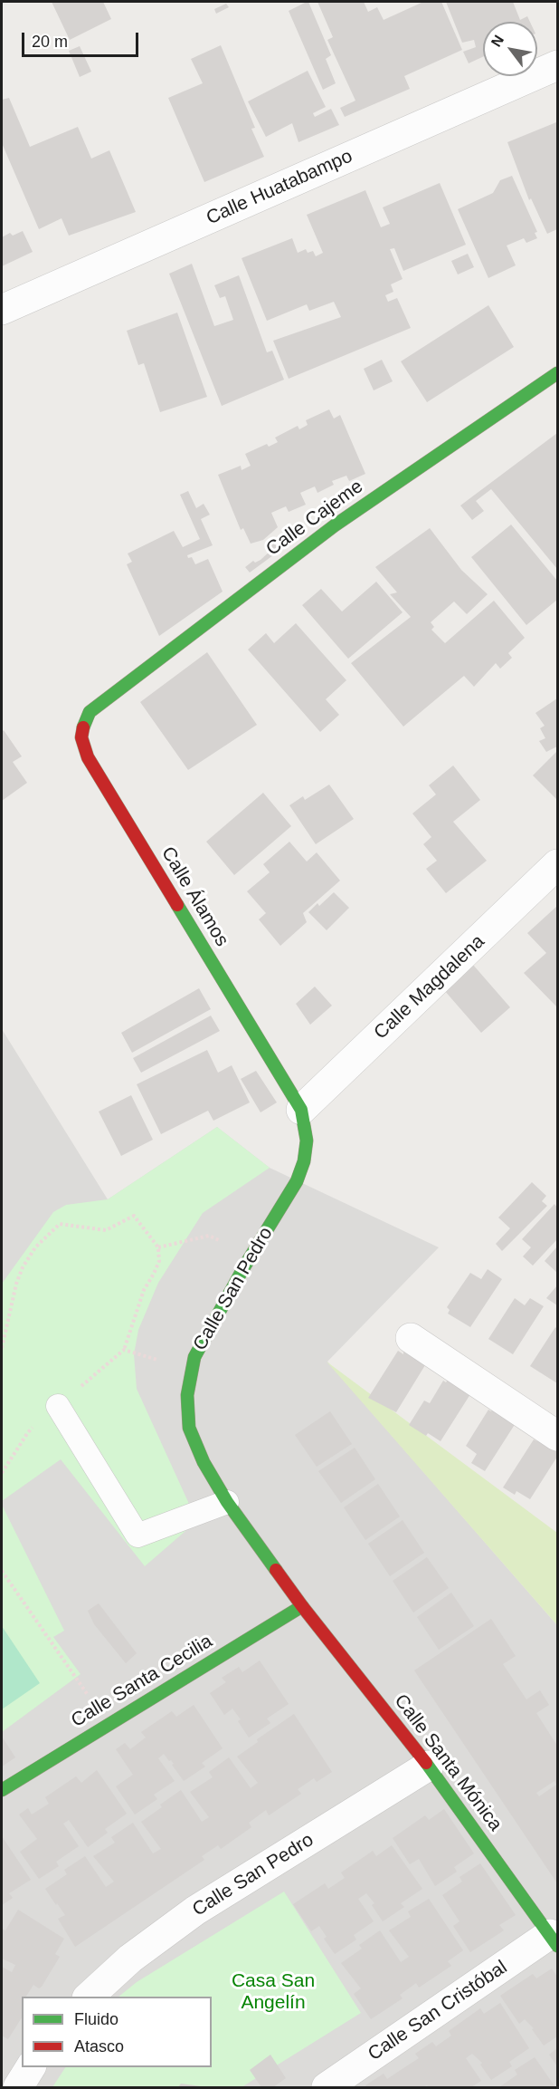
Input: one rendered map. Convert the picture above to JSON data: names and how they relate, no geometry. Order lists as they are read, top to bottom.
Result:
{
  "streets": {
    "street": [
      "Calle Huatabampo",
      "Calle Cajeme",
      "Calle Álamos",
      "Calle Magdalena",
      "Calle San Pedro",
      "Calle Santa Cecilia",
      "Calle Santa Mónica",
      "Calle San Cristóbal"
    ]
  },
  "crossings": [
    ["Calle Cajeme", "Calle Álamos"],
    ["Calle Álamos", "Calle Magdalena"],
    ["Calle Álamos", "Calle San Pedro"],
    ["Calle Magdalena", "Calle San Pedro"],
    ["Calle San Pedro", "Calle Santa Cecilia"],
    ["Calle San Pedro", "Calle Santa Mónica"],
    ["Calle Santa Cecilia", "Calle Santa Mónica"],
    ["Calle Santa Mónica", "Calle San Cristóbal"]
  ],
  "parks": ["Casa San Angelín"],
  "legend": ["Fluido", "Atasco"],
  "scale_bar": "20 m",
  "north": "top left"
}
